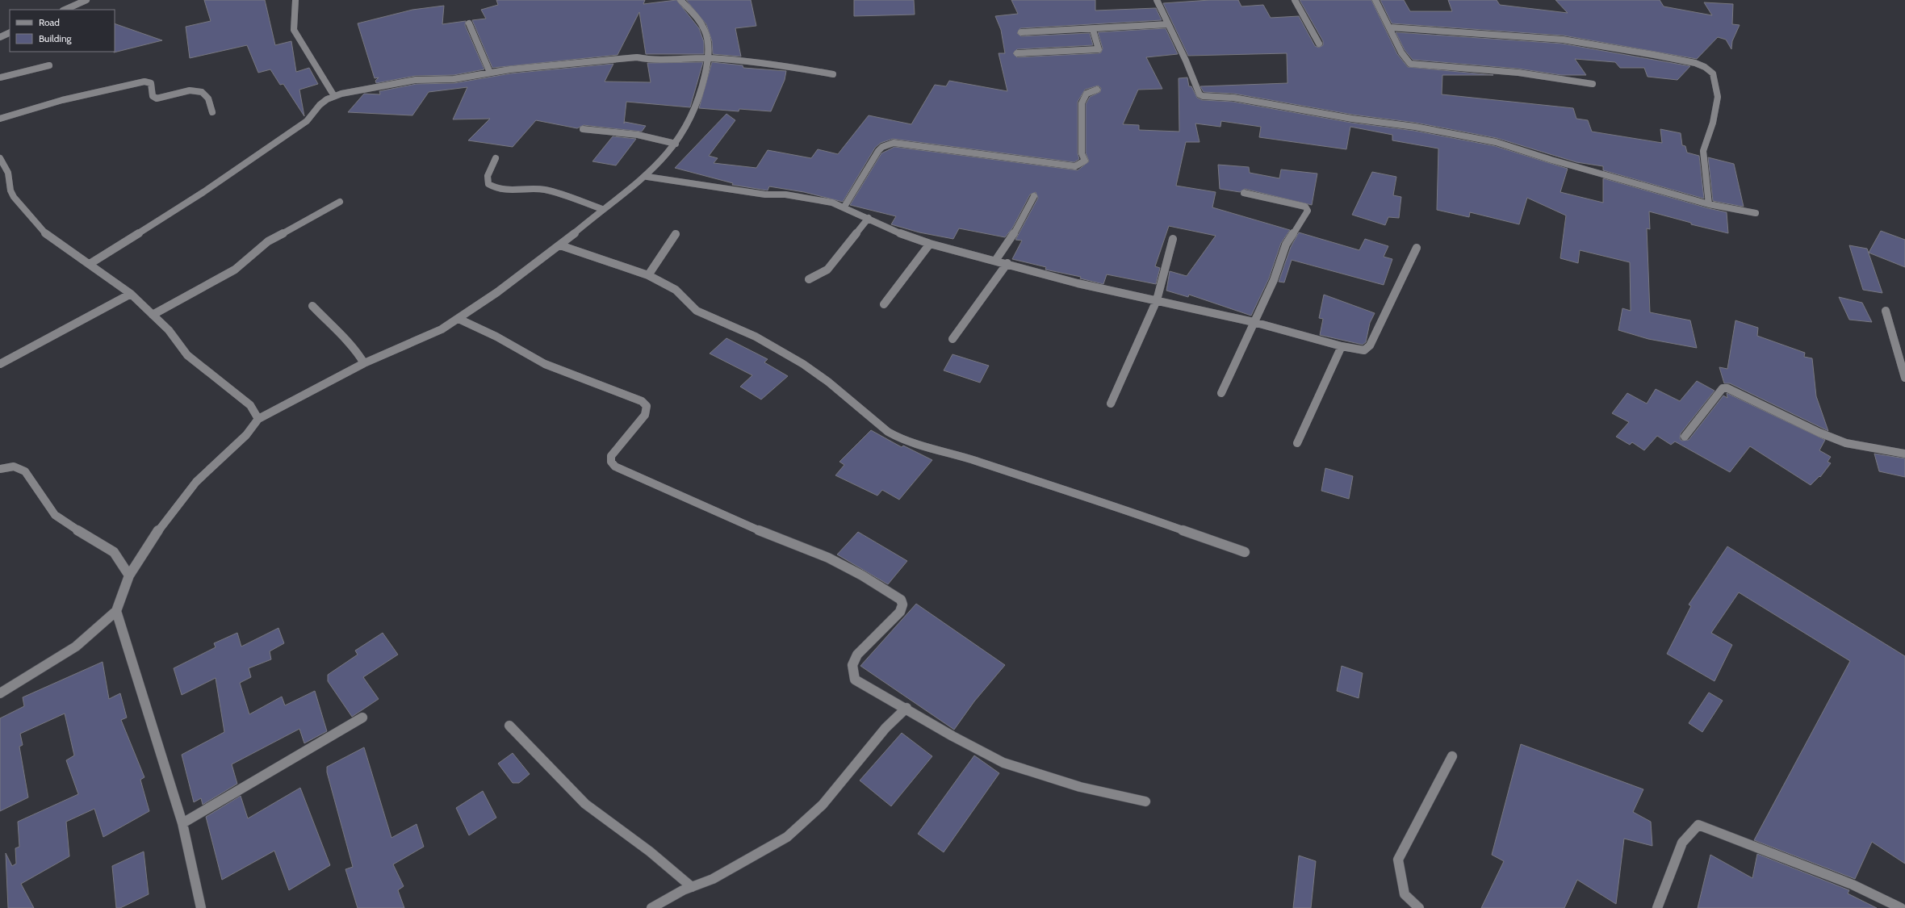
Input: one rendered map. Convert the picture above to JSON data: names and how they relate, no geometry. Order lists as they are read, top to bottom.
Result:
{
  "legend": ["Road", "Building"]
}
